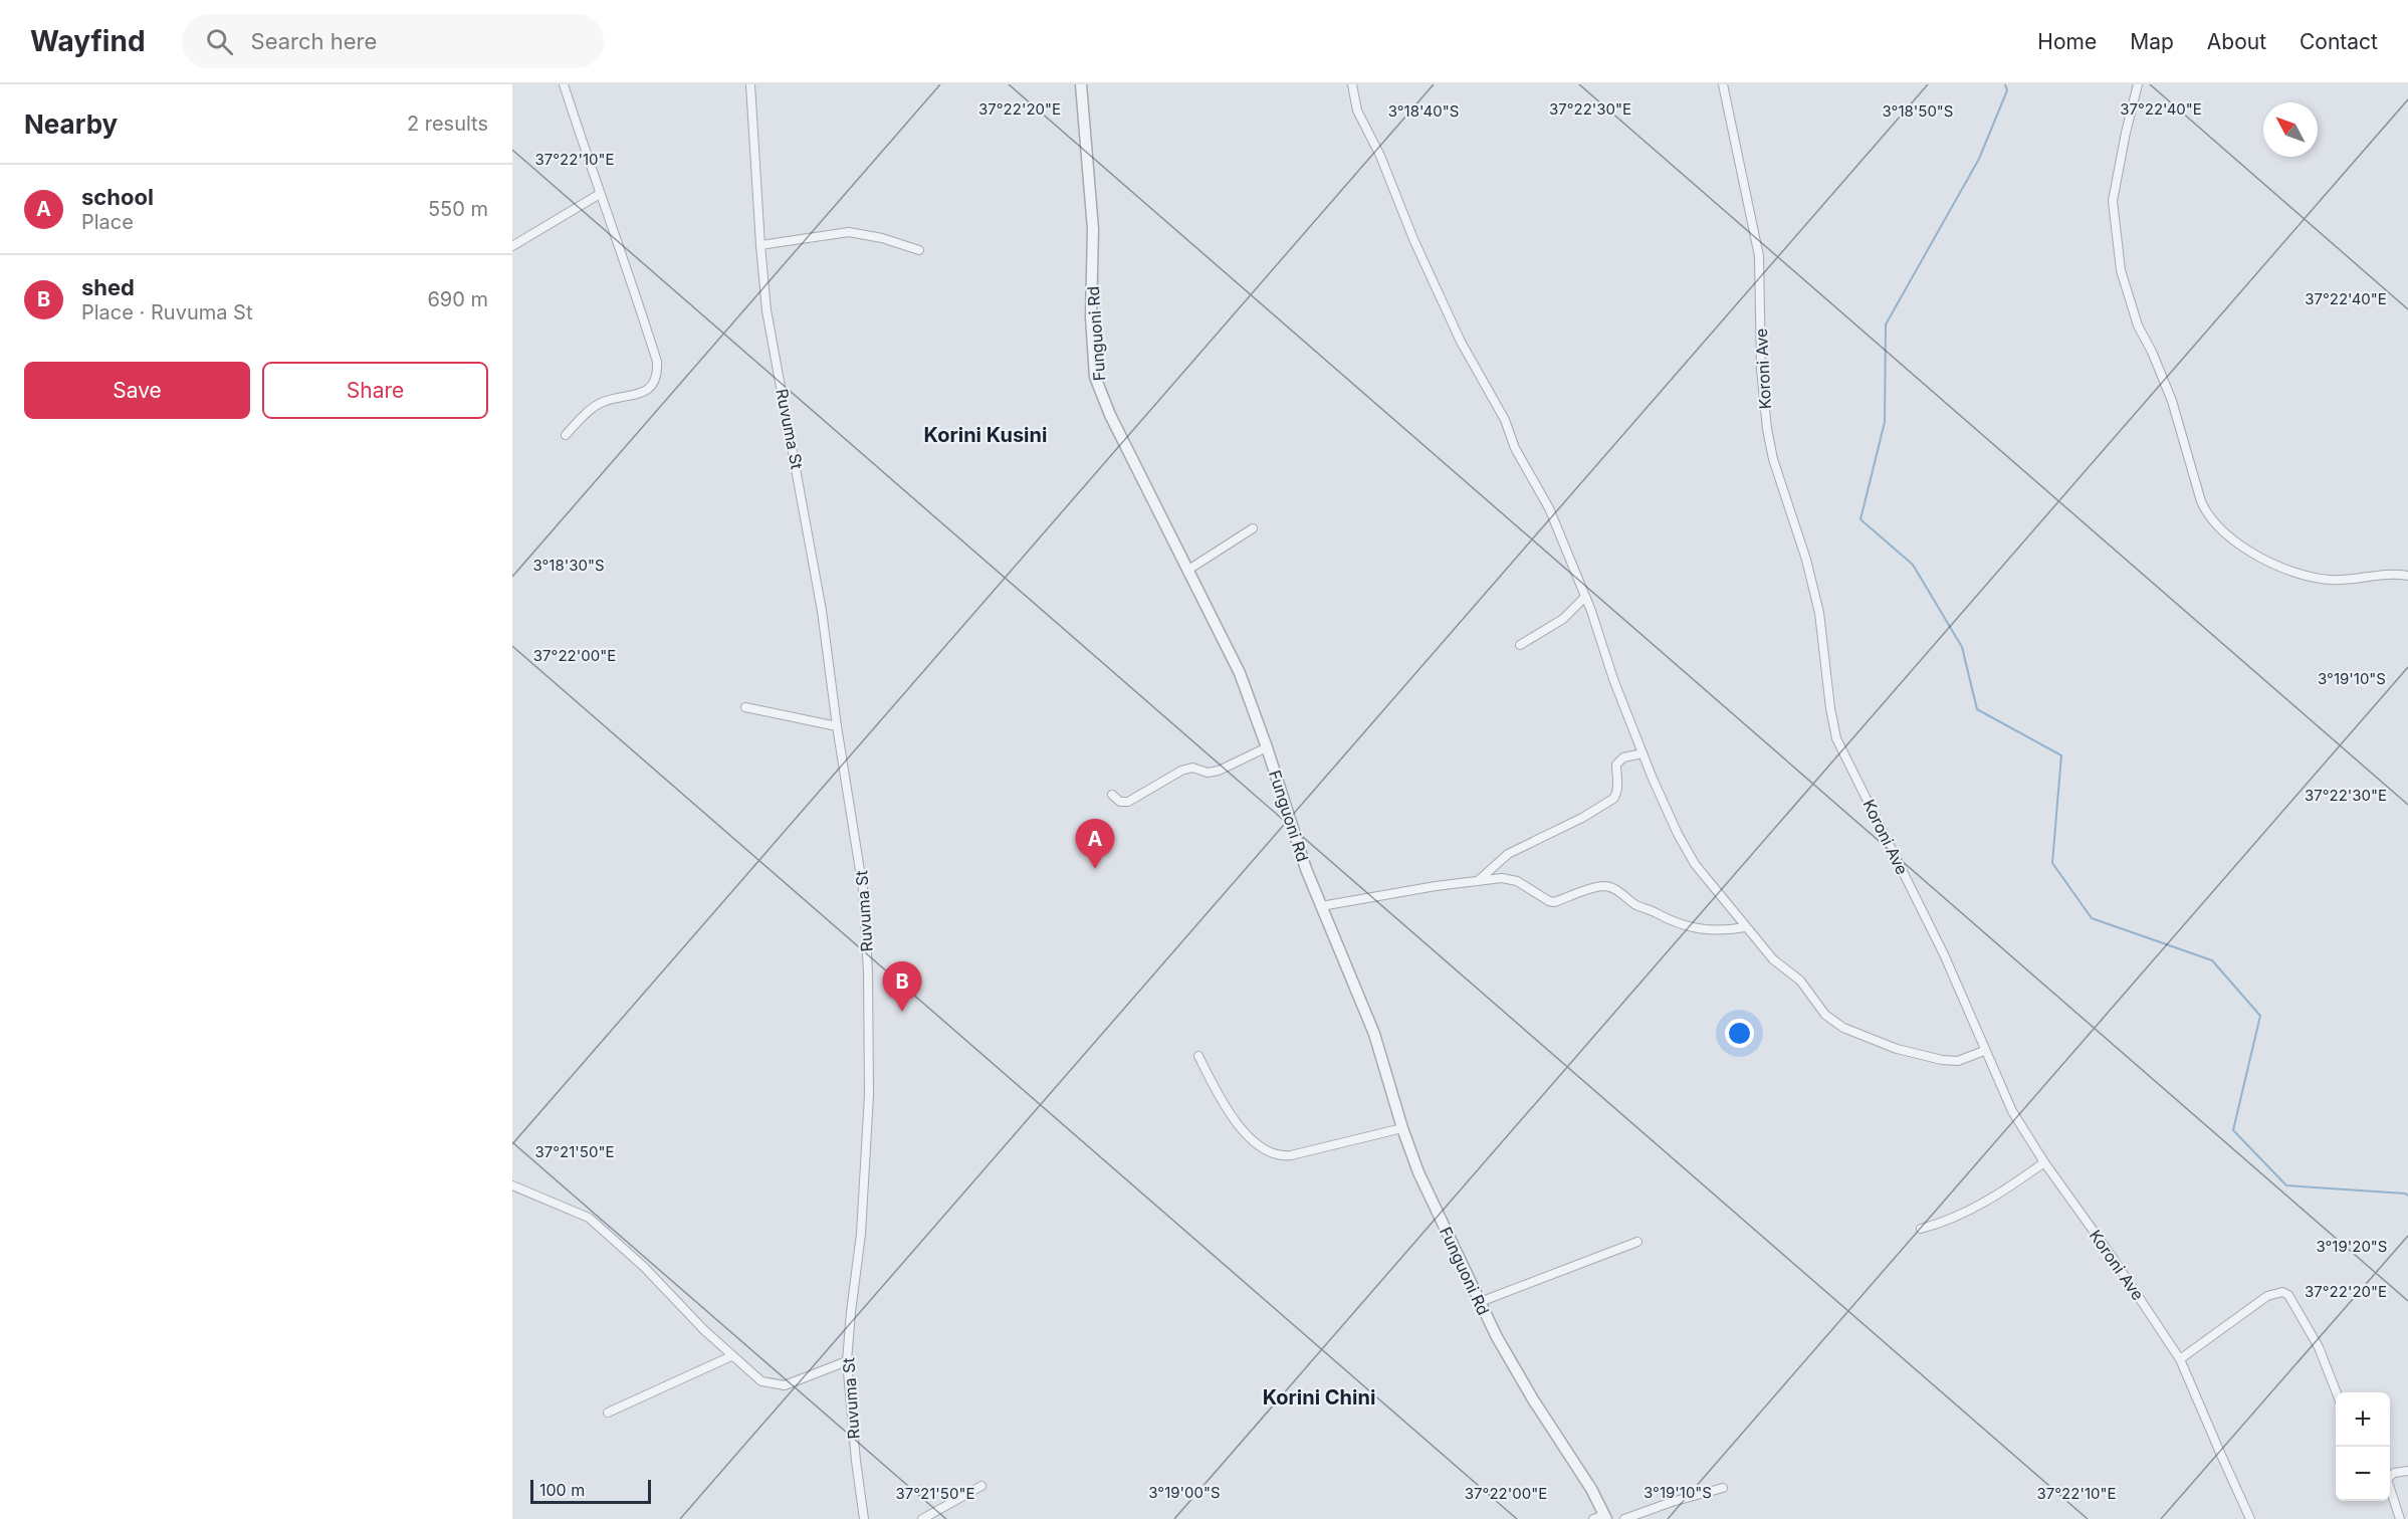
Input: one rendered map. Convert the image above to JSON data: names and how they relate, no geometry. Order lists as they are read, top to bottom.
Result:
{
  "streets": {
    "street": ["Funguoni Rd", "Koroni Ave", "Ruvuma St"]
  },
  "districts": ["Korini Kusini", "Korini Chini"],
  "scale_bar": "100 m",
  "north": "top left",
  "page": {
    "header": "Wayfind",
    "search": "Search here",
    "nav": [
      "Home",
      "Map",
      "About",
      "Contact"
    ],
    "heading": ["Nearby", "2 results"],
    "list": [
      {
        "mark": "A",
        "name": "school",
        "note": "Place",
        "value": "550 m"
      },
      {
        "mark": "B",
        "name": "shed",
        "note": "Place · Ruvuma St",
        "value": "690 m"
      }
    ],
    "buttons": ["Save", "Share"],
    "pins": ["A", "B"],
    "map_buttons": ["+", "−"],
    "scale": "100 m"
  },
  "coordinates": [
    "37°22'40\"E",
    "37°22'20\"E",
    "37°22'30\"E",
    "3°18'40\"S",
    "3°18'50\"S",
    "37°22'10\"E",
    "3°18'30\"S",
    "37°22'00\"E",
    "3°19'10\"S",
    "37°21'50\"E",
    "3°19'20\"S",
    "3°19'00\"S"
  ]
}
